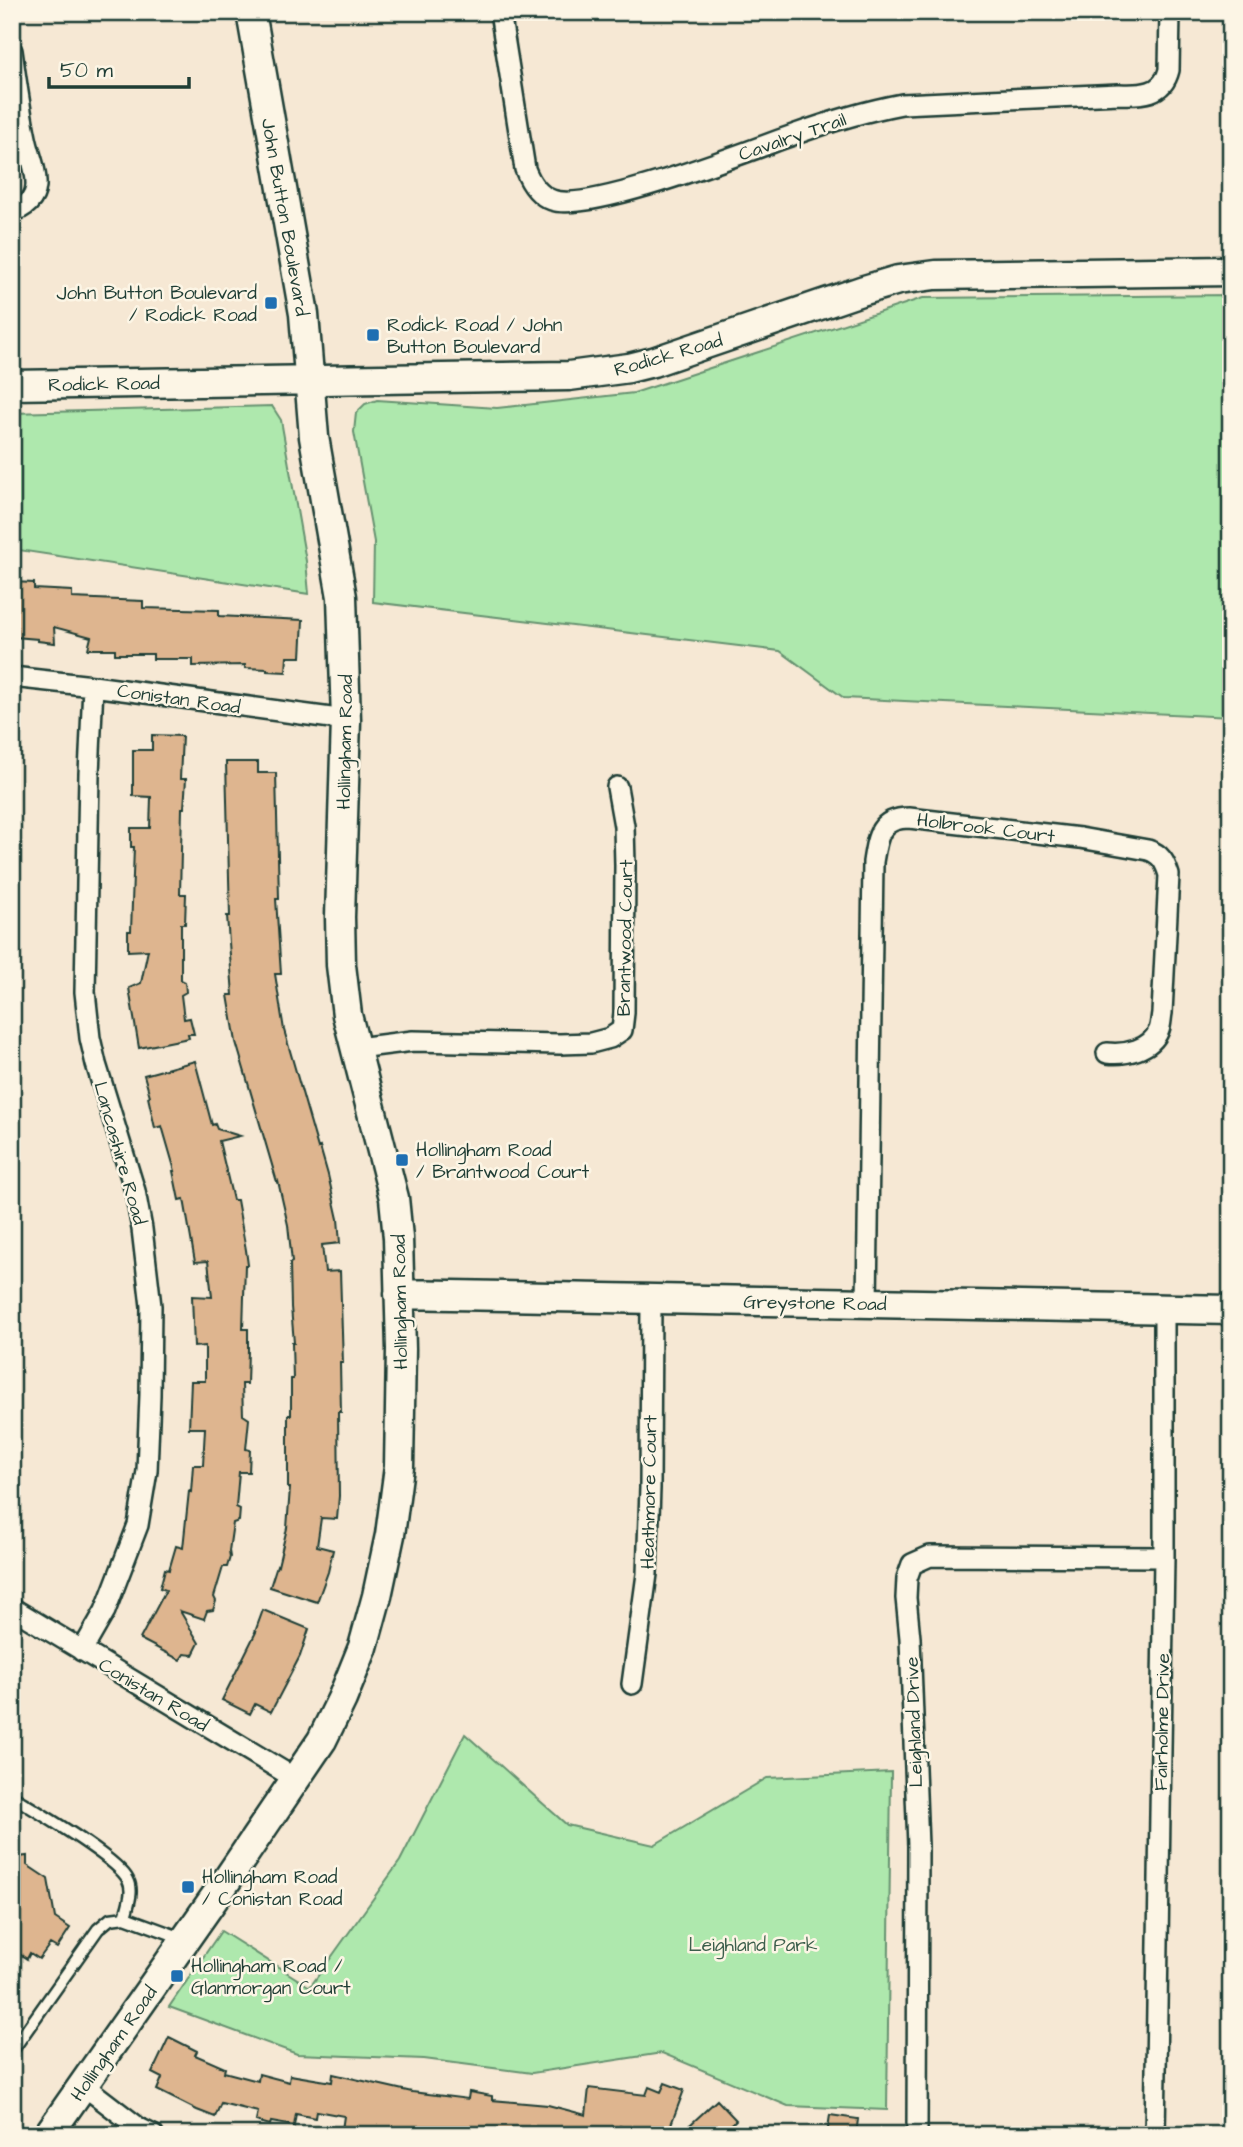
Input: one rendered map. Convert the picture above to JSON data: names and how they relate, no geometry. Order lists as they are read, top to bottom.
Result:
{
  "streets": {
    "street": [
      "Cavalry Trail",
      "John Button Boulevard",
      "Rodick Road",
      "Conistan Road",
      "Hollingham Road",
      "Holbrook Court",
      "Brantwood Court",
      "Lancashire Road",
      "Greystone Road",
      "Heathmore Court",
      "Leighland Drive",
      "Fairholme Drive"
    ]
  },
  "crossings": [
    ["John Button Boulevard", "Rodick Road"],
    ["John Button Boulevard", "Hollingham Road"],
    ["Rodick Road", "Hollingham Road"],
    ["Conistan Road", "Hollingham Road"],
    ["Conistan Road", "Lancashire Road"],
    ["Hollingham Road", "Brantwood Court"],
    ["Hollingham Road", "Greystone Road"],
    ["Holbrook Court", "Greystone Road"],
    ["Greystone Road", "Heathmore Court"],
    ["Greystone Road", "Fairholme Drive"],
    ["Leighland Drive", "Fairholme Drive"]
  ],
  "parks": ["Leighland Park"],
  "places": {
    "transit": [
      "John Button Boulevard / Rodick Road",
      "Rodick Road / John Button Boulevard",
      "Hollingham Road / Brantwood Court",
      "Hollingham Road / Conistan Road",
      "Hollingham Road / Glanmorgan Court"
    ]
  },
  "scale_bar": "50 m"
}
